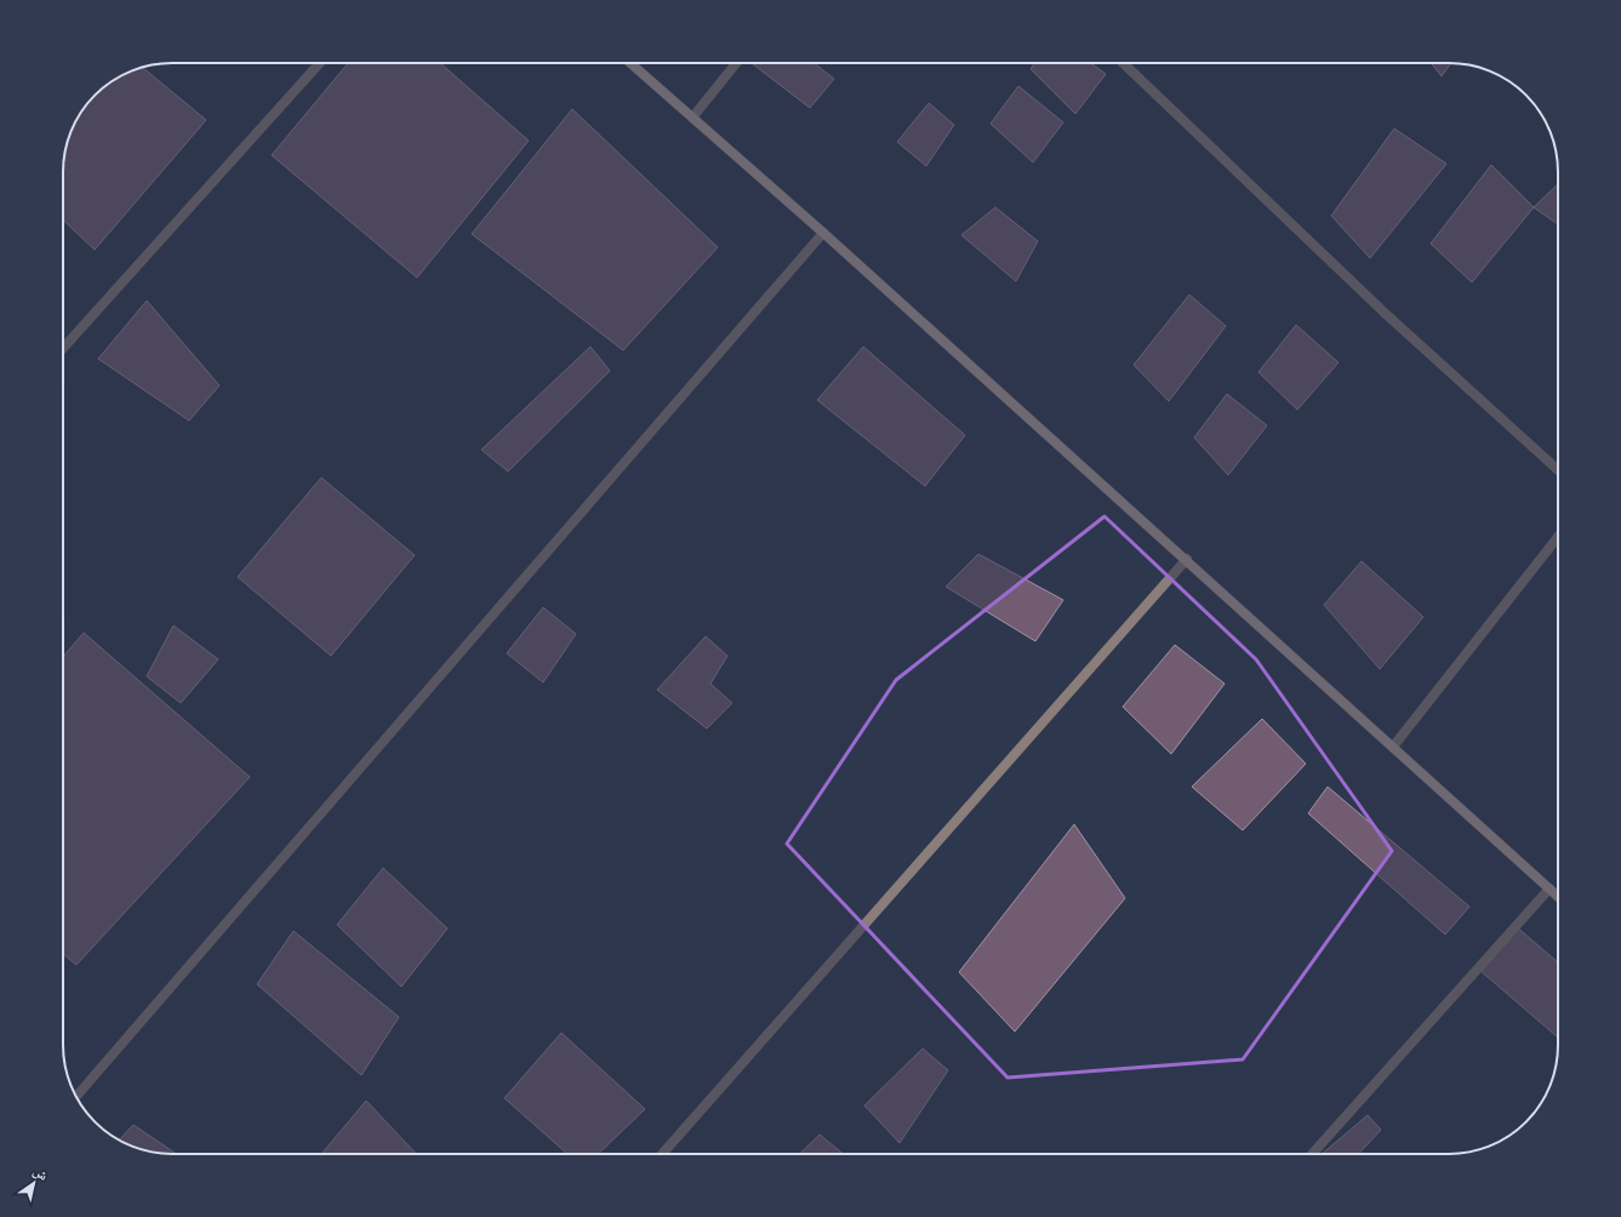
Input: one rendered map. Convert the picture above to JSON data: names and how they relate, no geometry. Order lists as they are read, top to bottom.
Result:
{
  "north": "top right"
}
